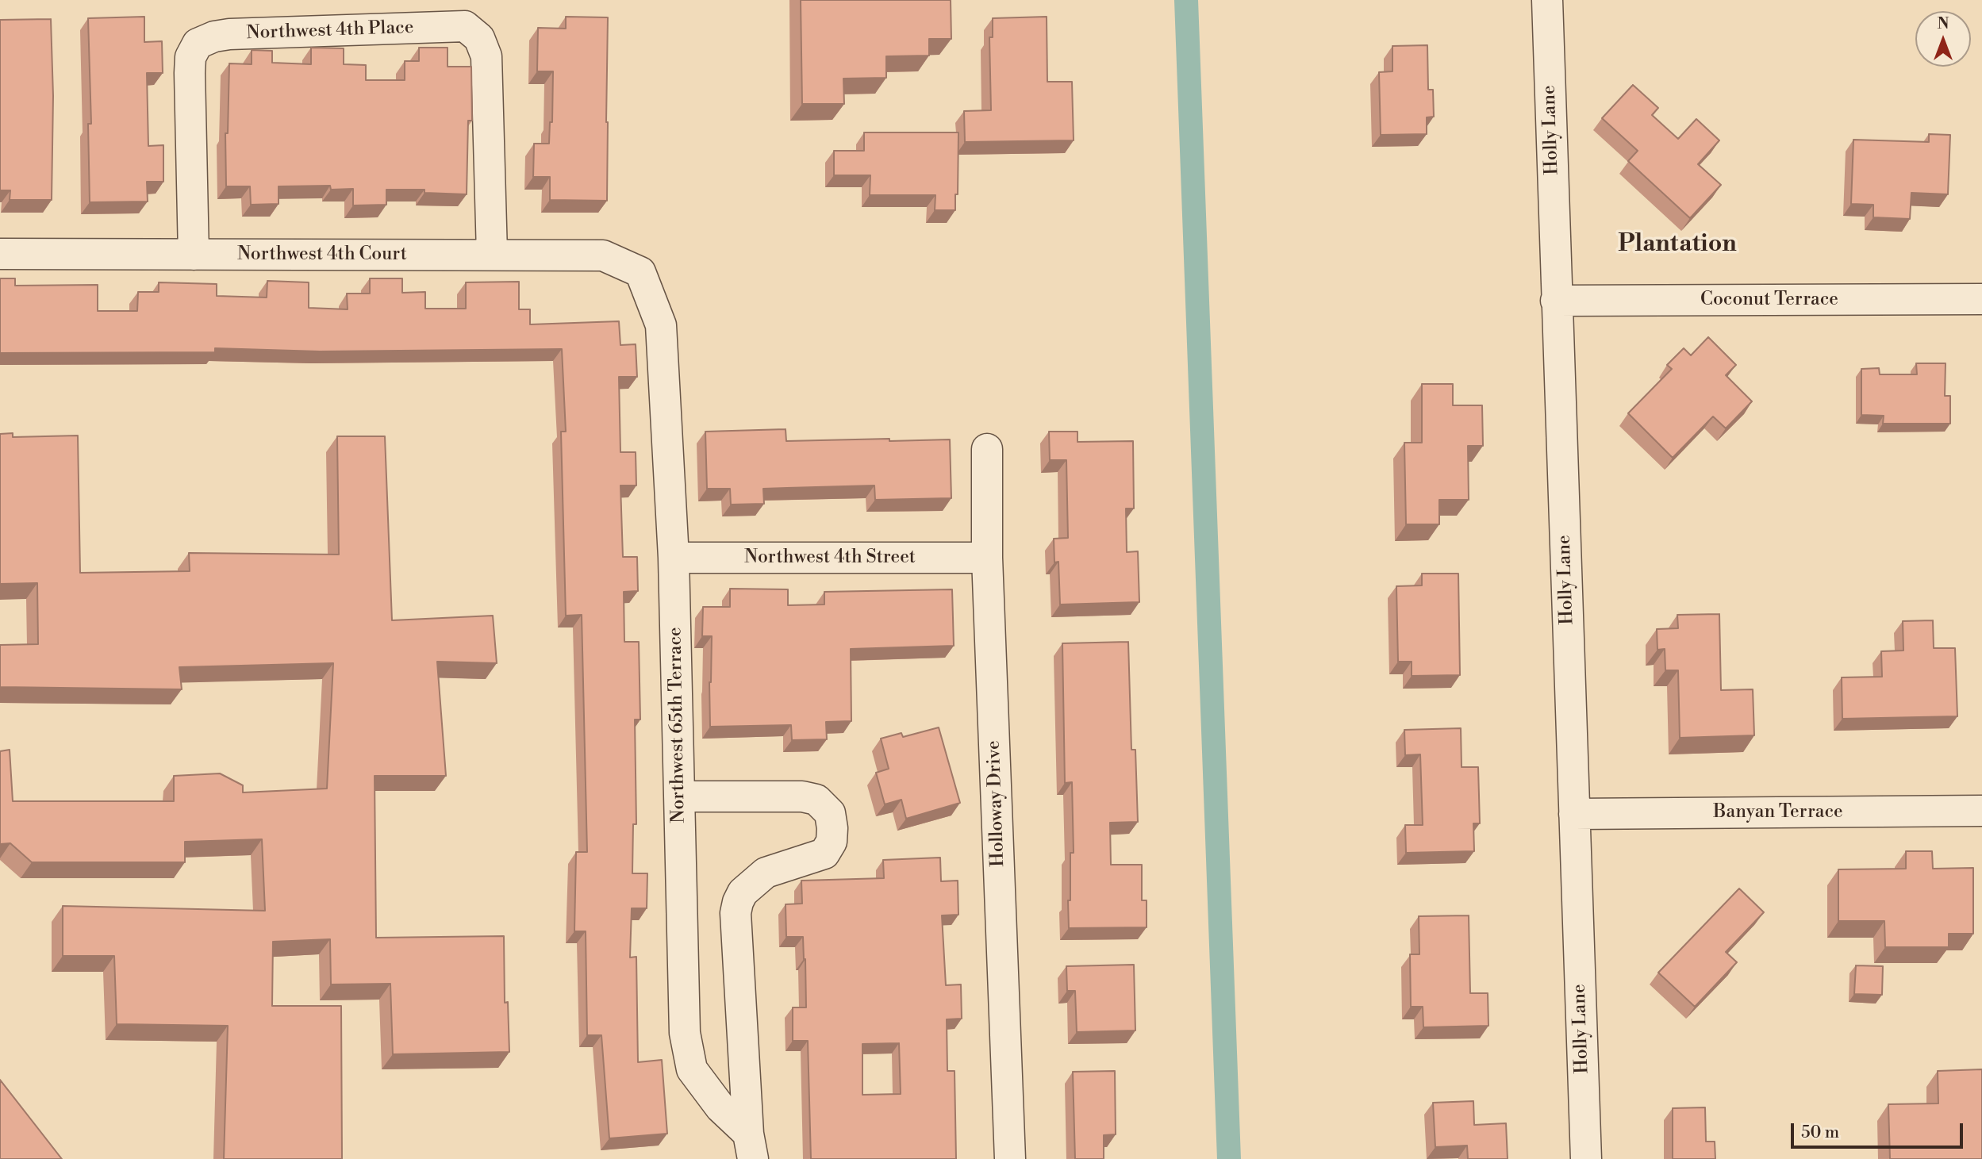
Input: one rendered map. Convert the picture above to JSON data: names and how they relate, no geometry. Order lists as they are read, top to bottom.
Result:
{
  "streets": {
    "street": [
      "Northwest 4th Place",
      "Holly Lane",
      "Northwest 4th Court",
      "Coconut Terrace",
      "Northwest 4th Street",
      "Northwest 65th Terrace",
      "Holloway Drive",
      "Banyan Terrace"
    ]
  },
  "crossings": [
    ["Northwest 4th Place", "Northwest 4th Court"],
    ["Holly Lane", "Coconut Terrace"],
    ["Holly Lane", "Banyan Terrace"],
    ["Northwest 4th Court", "Northwest 65th Terrace"],
    ["Northwest 4th Street", "Northwest 65th Terrace"],
    ["Northwest 4th Street", "Holloway Drive"]
  ],
  "districts": ["Plantation"],
  "scale_bar": "50 m",
  "north": "top"
}
